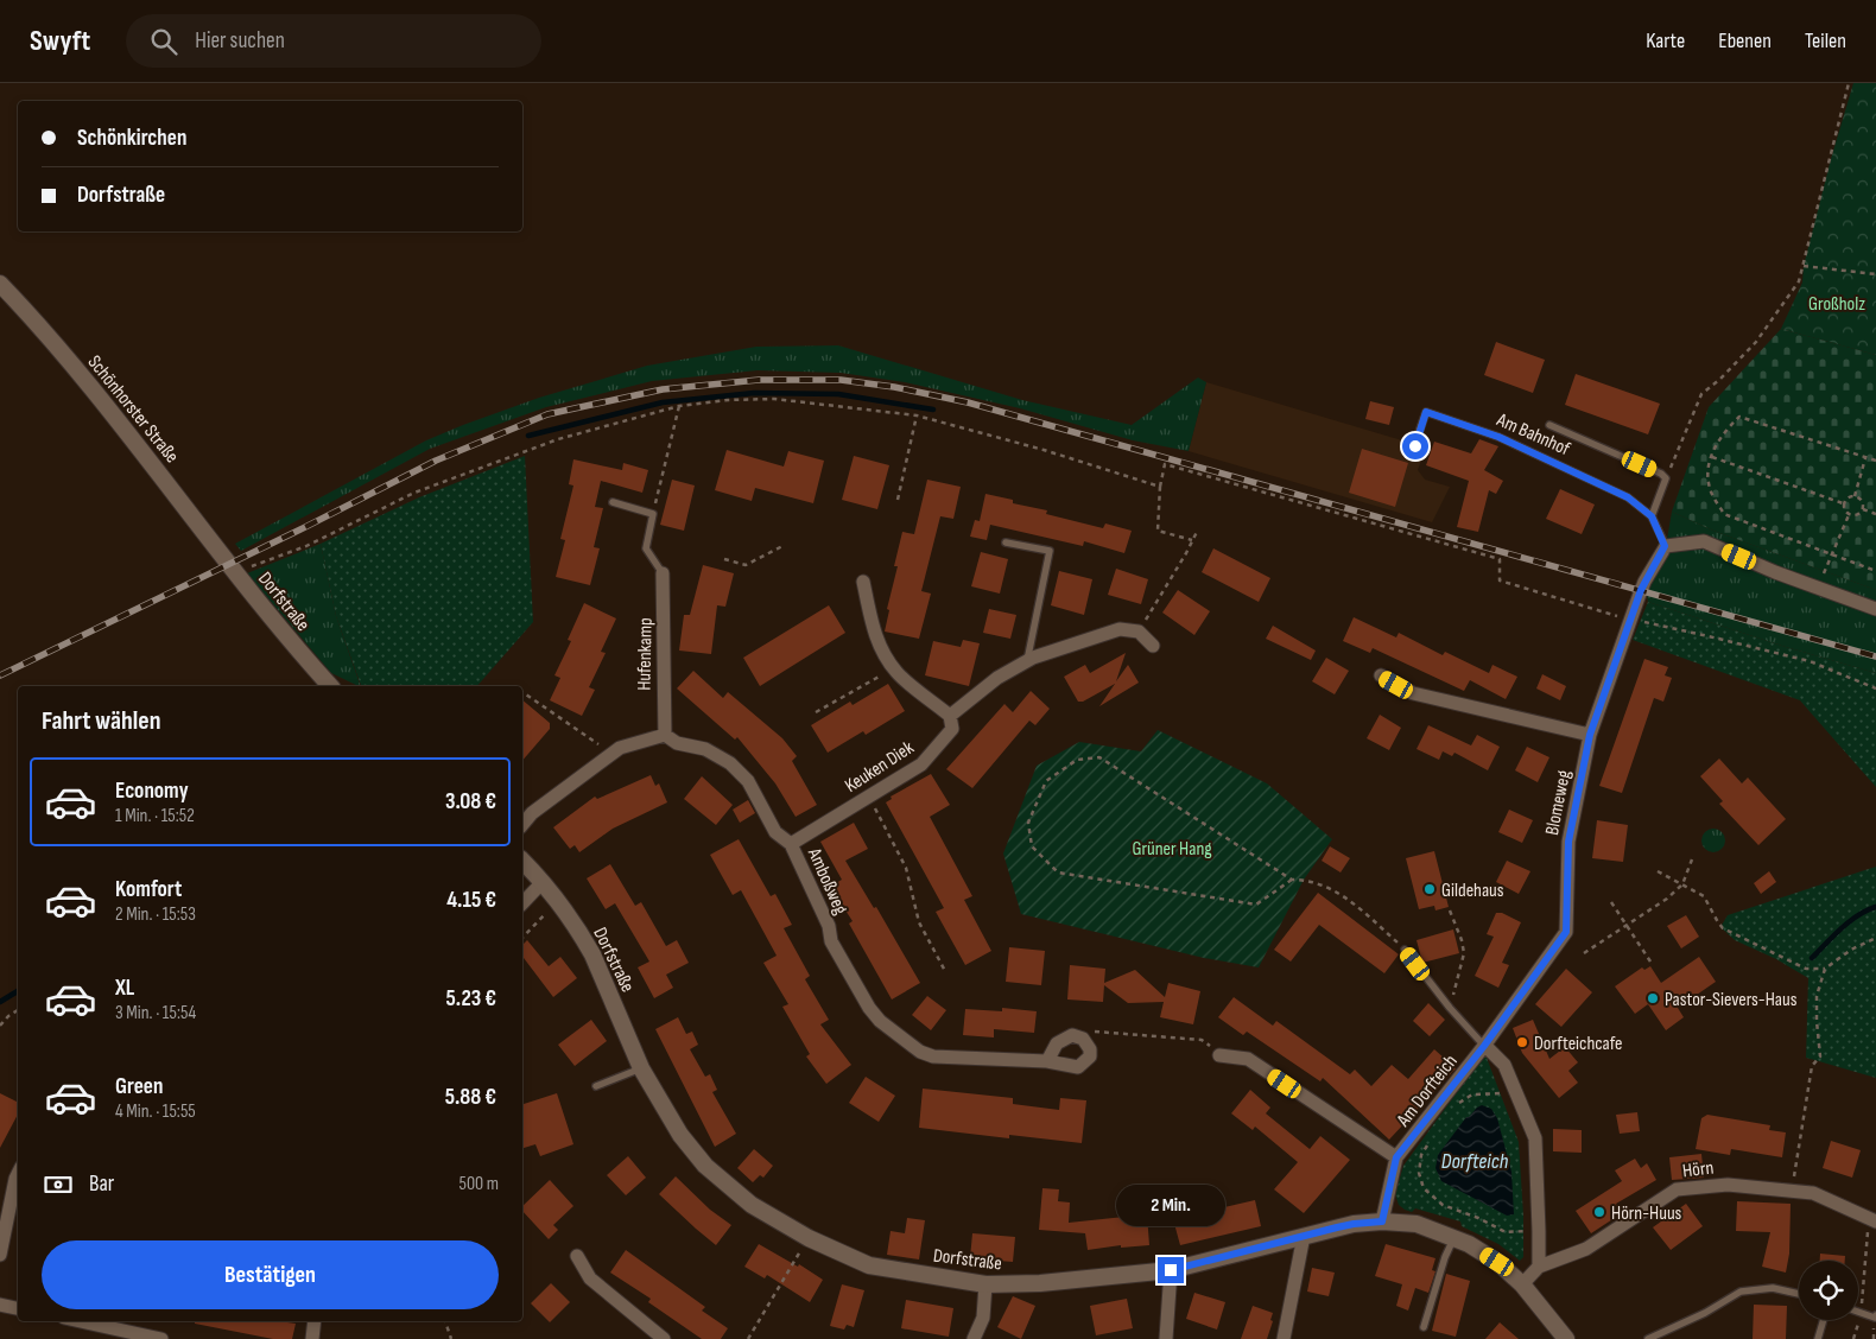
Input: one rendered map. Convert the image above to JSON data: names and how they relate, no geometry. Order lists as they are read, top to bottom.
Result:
{
  "streets": {
    "street": [
      "Schönhorster Straße",
      "Dorfstraße",
      "Hufenkamp",
      "Keuken Diek",
      "Blomeweg",
      "Amboßweg",
      "Am Dorfteich",
      "Hörn"
    ],
    "lane": ["Am Bahnhof"]
  },
  "crossings": [
    ["Schönhorster Straße", "Dorfstraße"],
    ["Am Bahnhof", "Blomeweg"],
    ["Dorfstraße", "Am Dorfteich"],
    ["Hufenkamp", "Amboßweg"],
    ["Keuken Diek", "Amboßweg"],
    ["Blomeweg", "Am Dorfteich"]
  ],
  "water": ["Dorfteich"],
  "parks": ["Großholz", "Grüner Hang"],
  "places": [
    "Gildehaus",
    "Pastor-Sievers-Haus",
    "Dorfteichcafe",
    "Hörn-Huus"
  ],
  "page": {
    "header": "Swyft",
    "search": "Hier suchen",
    "nav": ["Karte", "Ebenen", "Teilen"],
    "banner": ["Schönkirchen", "Dorfstraße"],
    "heading": "Fahrt wählen",
    "list": [
      {
        "name": "Economy",
        "note": "1 Min. · 15:52",
        "value": "3.08 €"
      },
      {
        "name": "Komfort",
        "note": "2 Min. · 15:53",
        "value": "4.15 €"
      },
      {
        "name": "XL",
        "note": "3 Min. · 15:54",
        "value": "5.23 €"
      },
      {
        "name": "Green",
        "note": "4 Min. · 15:55",
        "value": "5.88 €"
      }
    ],
    "pay": ["Bar", "500 m"],
    "bubble": "2 Min.",
    "buttons": "Bestätigen"
  }
}
